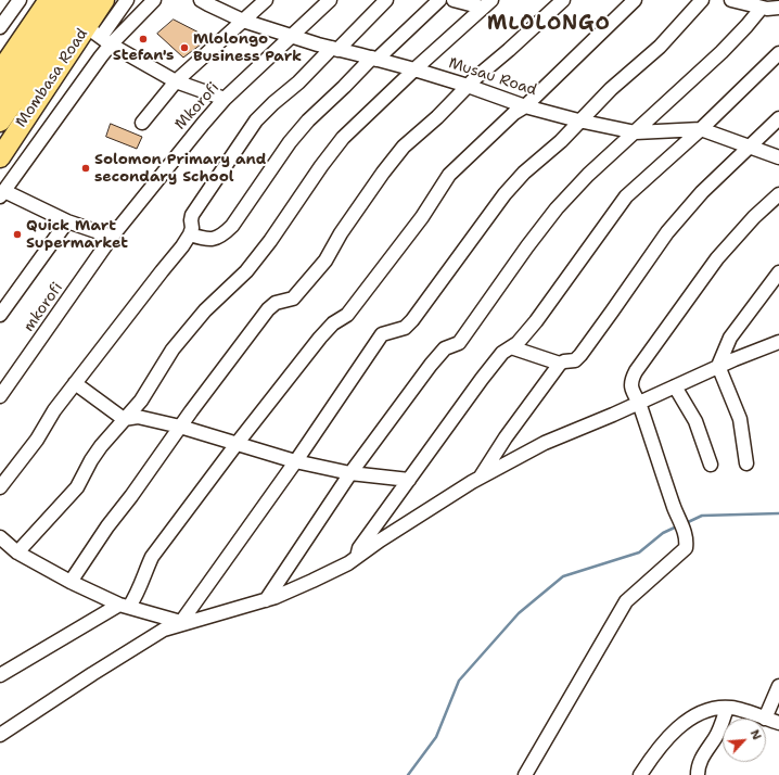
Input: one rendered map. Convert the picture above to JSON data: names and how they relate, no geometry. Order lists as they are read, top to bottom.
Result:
{
  "streets": {
    "highway": ["Mombasa Road"],
    "street": ["Musau Road", "Mkorofi", "mkorofi"]
  },
  "crossings": [
    ["Musau Road", "Mkorofi"],
    ["Mkorofi", "mkorofi"]
  ],
  "districts": ["MLOLONGO"],
  "places": [
    "Stefan's",
    "Mlolongo Business Park",
    "Solomon Primary and secondary School",
    "Quick Mart Supermarket"
  ],
  "north": "top right"
}
